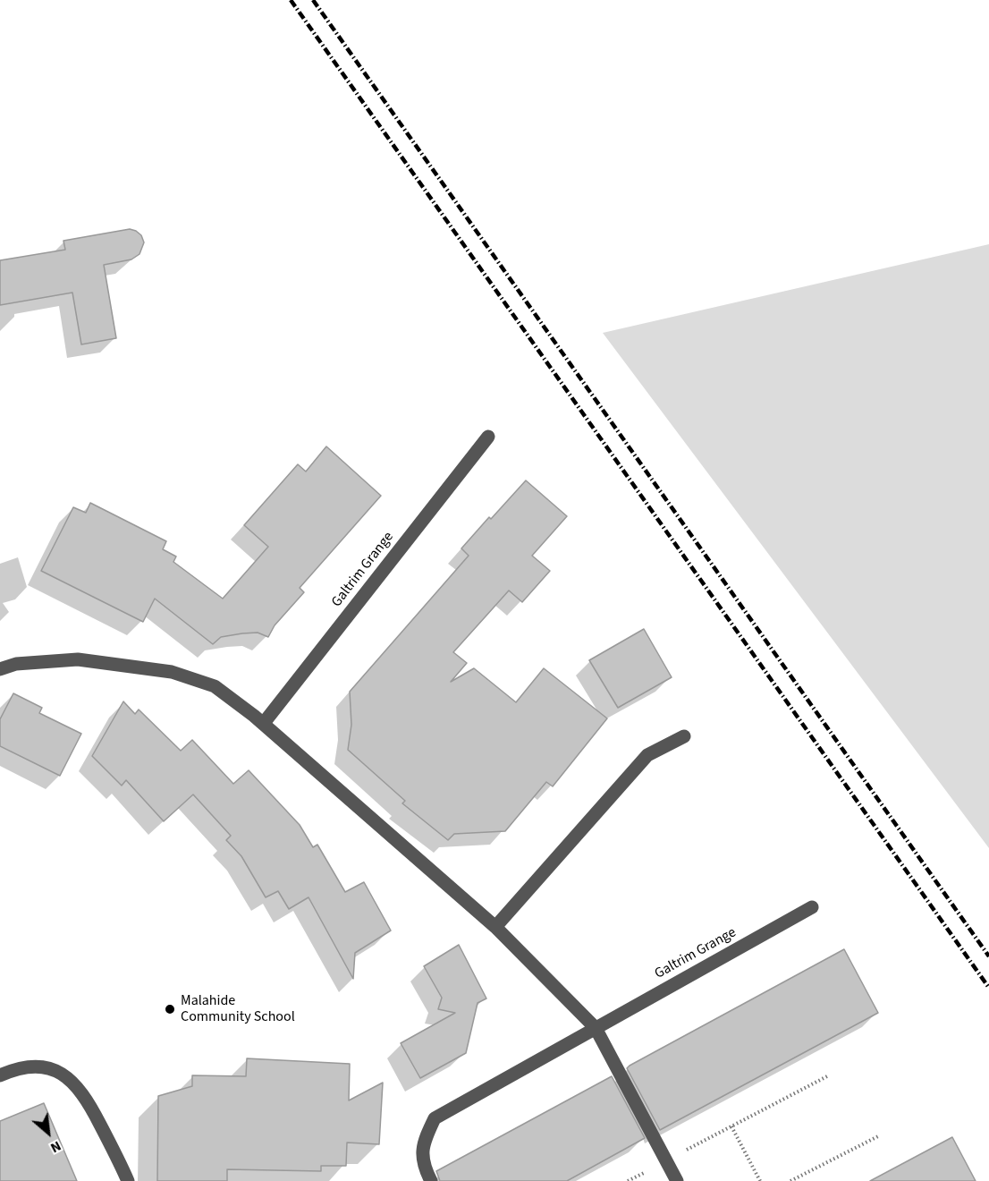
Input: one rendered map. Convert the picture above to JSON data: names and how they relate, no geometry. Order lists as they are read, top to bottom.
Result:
{
  "streets": {
    "street": ["Galtrim Grange"]
  },
  "places": ["Malahide Community School"],
  "north": "bottom right"
}
